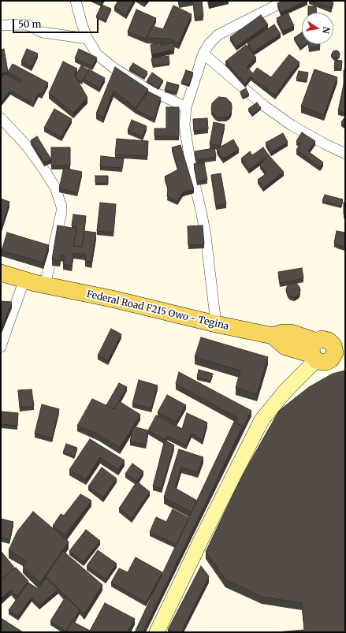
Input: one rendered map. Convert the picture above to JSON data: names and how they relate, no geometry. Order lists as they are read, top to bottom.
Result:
{
  "streets": {
    "main road": ["Federal Road F215 Owo - Tegina"]
  },
  "scale_bar": "50 m",
  "north": "right"
}
